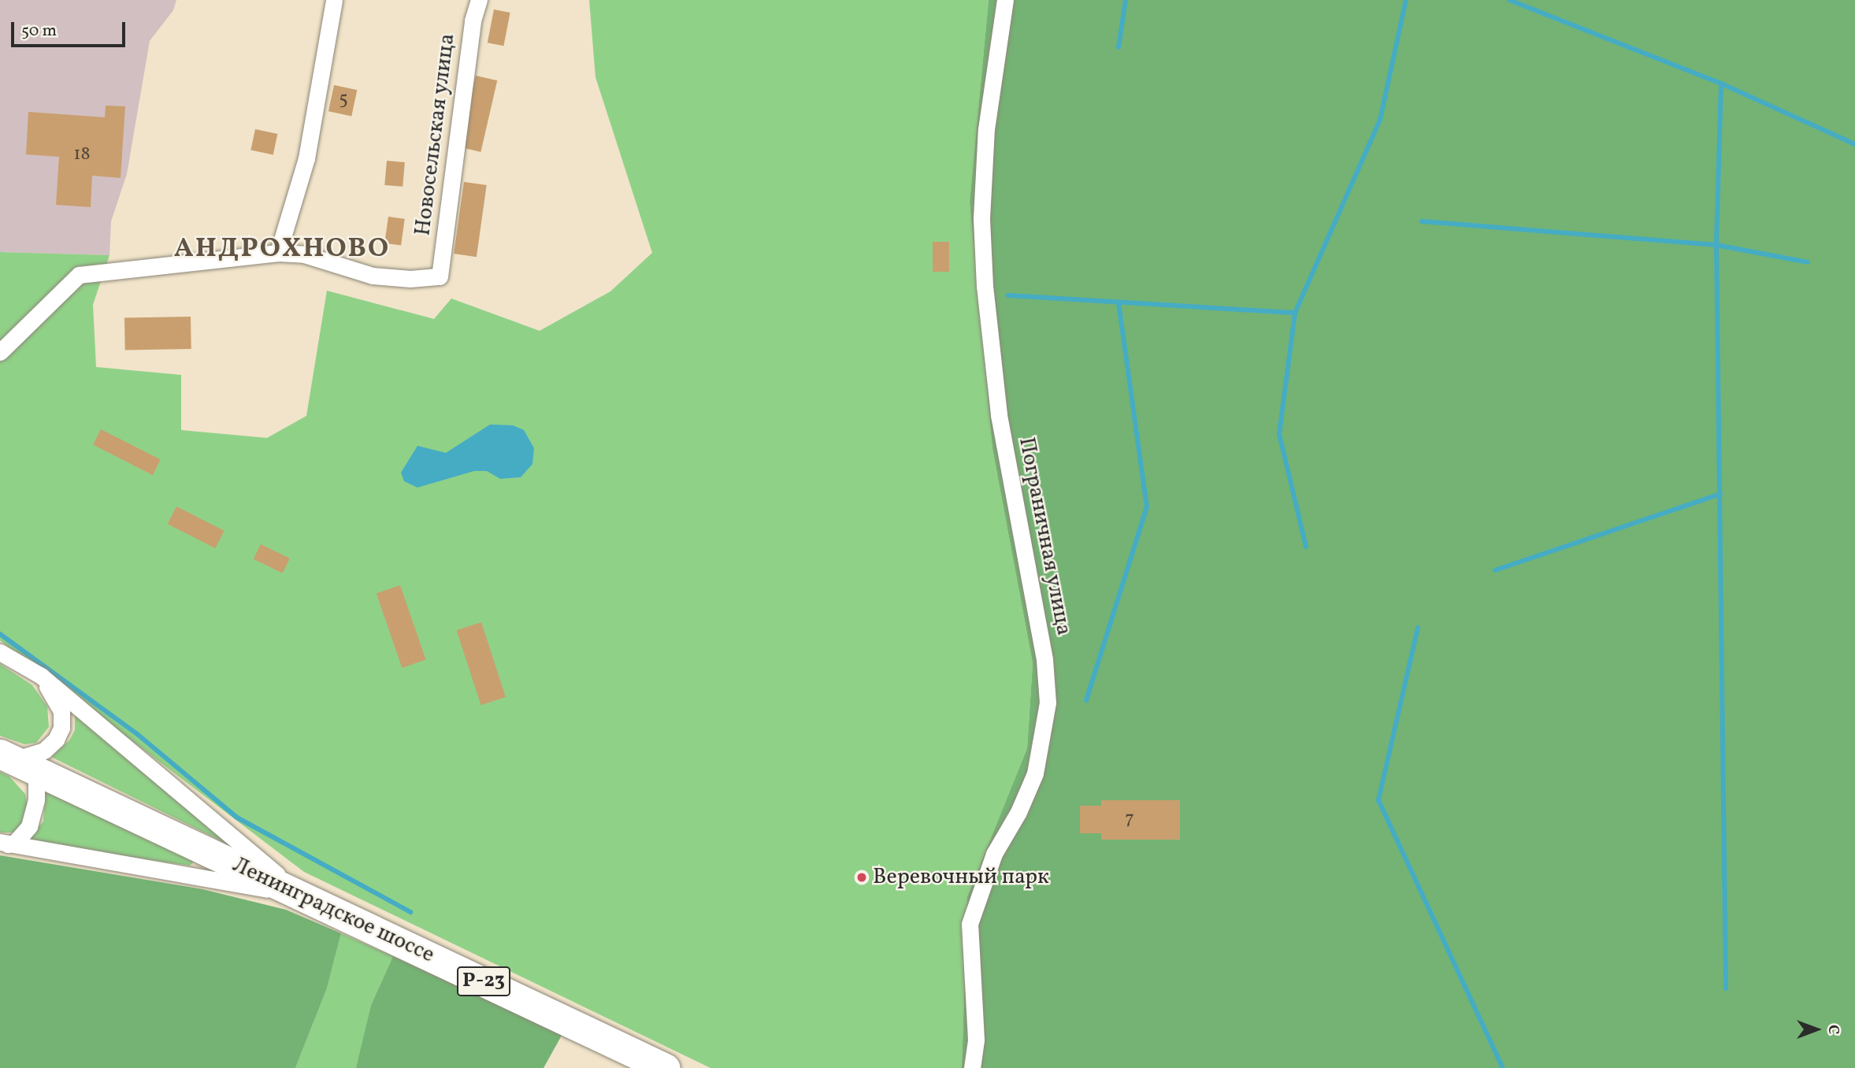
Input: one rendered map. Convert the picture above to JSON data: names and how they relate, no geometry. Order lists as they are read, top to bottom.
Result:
{
  "streets": {
    "highway": ["Ленинградское шоссе", "Р-23"],
    "street": ["Новосельская улица", "Пограничная улица"]
  },
  "districts": ["АНДРОХНОВО"],
  "places": ["Веревочный парк"],
  "house_numbers": ["5", "18", "7"],
  "scale_bar": "50 m",
  "north": "right"
}
